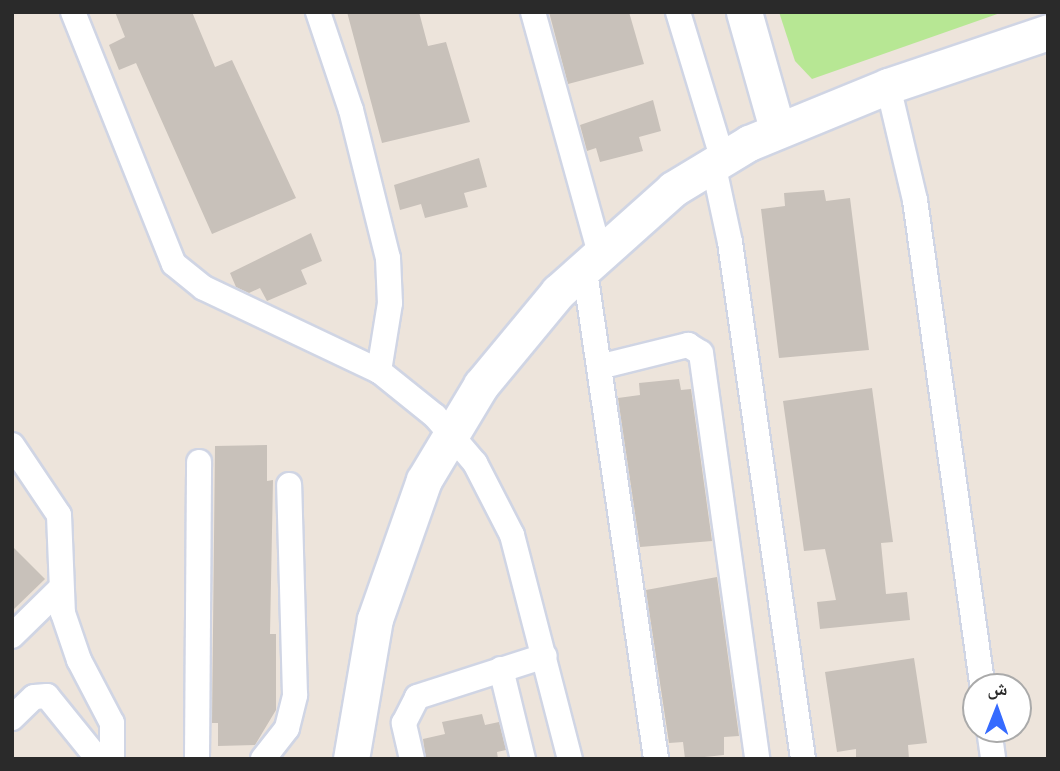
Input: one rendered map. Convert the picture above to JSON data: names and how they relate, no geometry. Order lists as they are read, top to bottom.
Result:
{
  "north": "top"
}
